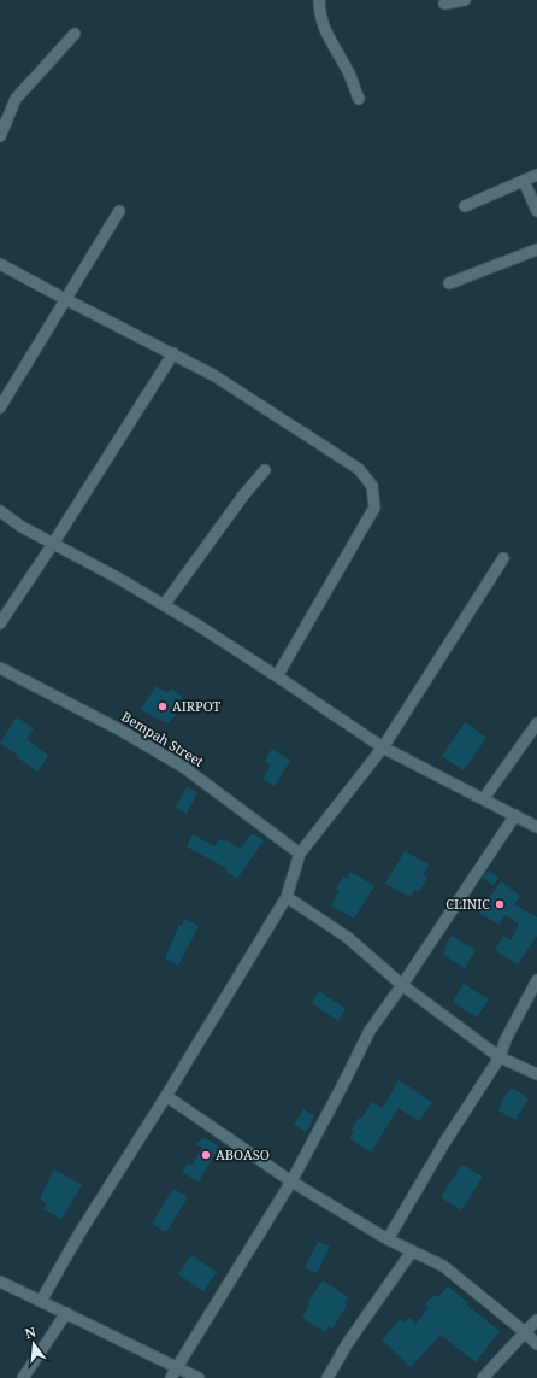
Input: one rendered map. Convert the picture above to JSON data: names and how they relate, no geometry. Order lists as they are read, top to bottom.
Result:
{
  "streets": {
    "street": ["Bempah Street"]
  },
  "places": ["AIRPOT", "CLINIC", "ABOASO"],
  "north": "top"
}
